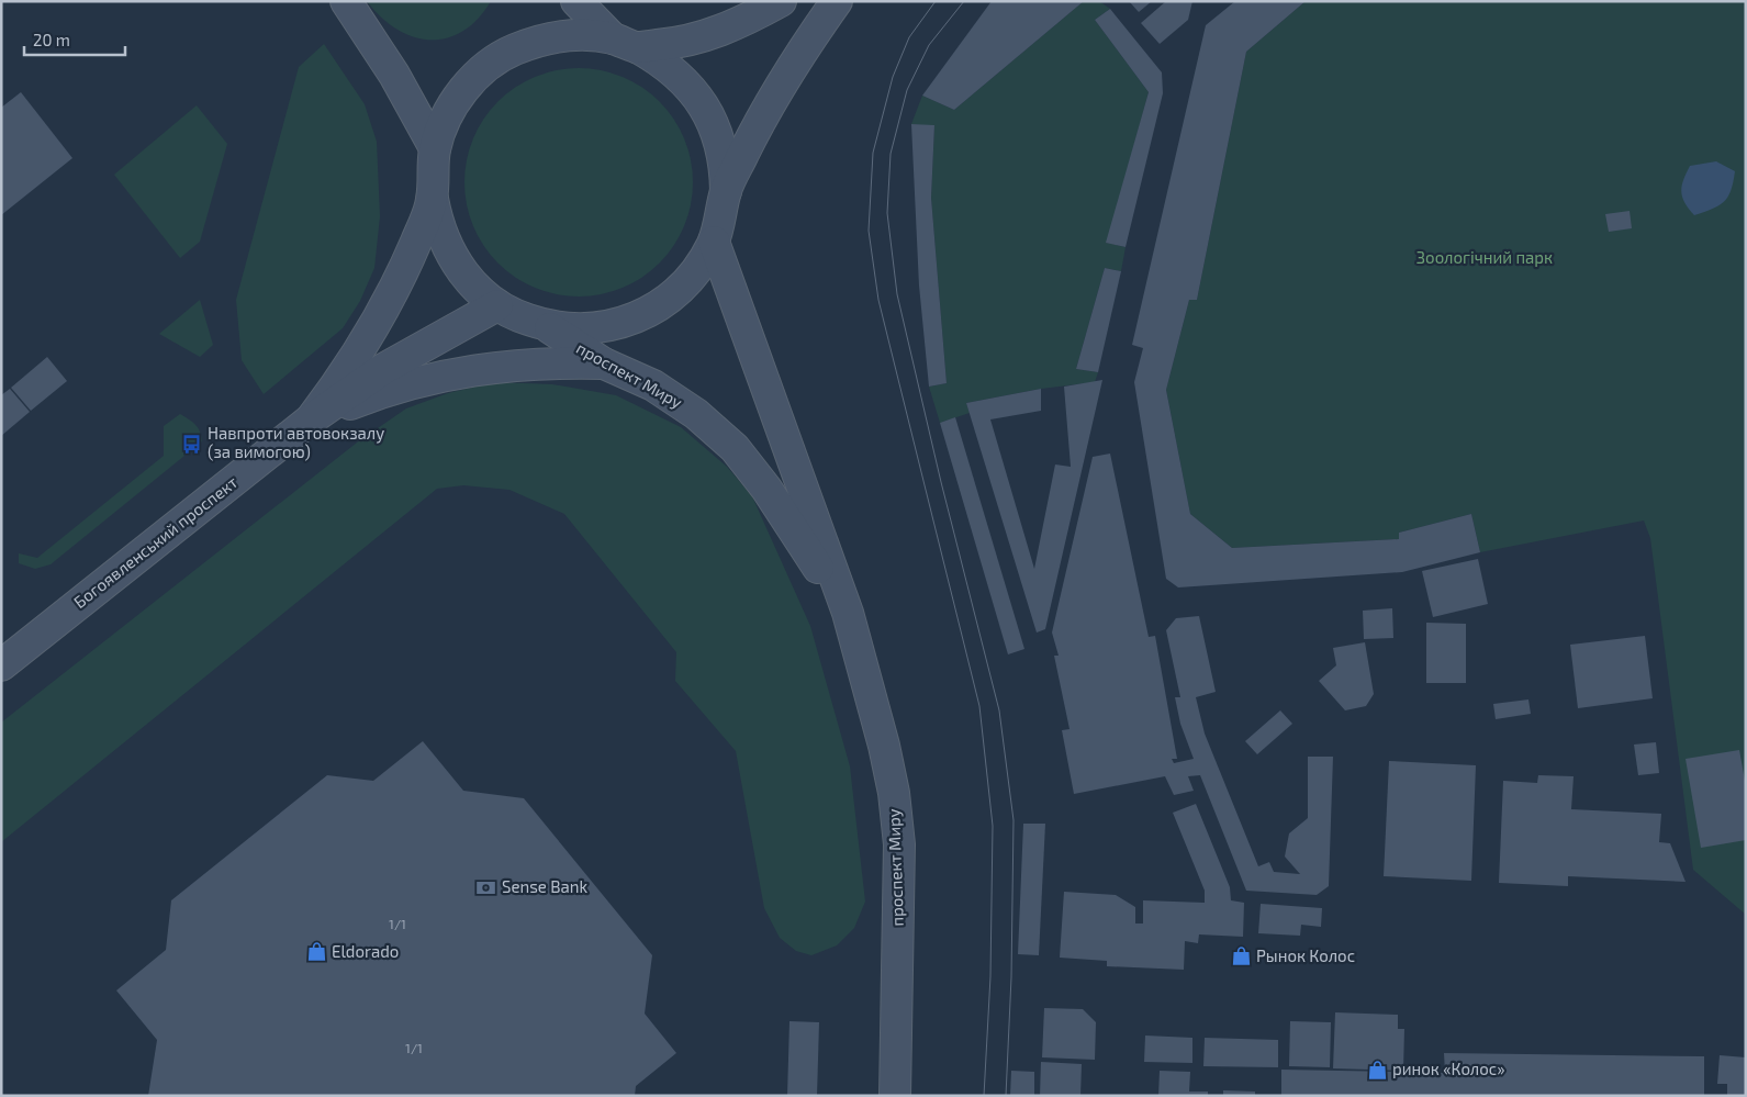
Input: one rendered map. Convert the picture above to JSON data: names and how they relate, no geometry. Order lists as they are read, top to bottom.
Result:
{
  "streets": {
    "main road": ["проспект Миру", "Богоявленський проспект"]
  },
  "parks": ["Зоологічний парк"],
  "places": {
    "bus stop": ["Навпроти автовокзалу (за вимогою)"],
    "bank": ["Sense Bank"],
    "shop": ["Eldorado", "Рынок Колос", "ринок «Колос»"]
  },
  "house_numbers": ["1/1", "1/1"],
  "scale_bar": "20 m"
}
